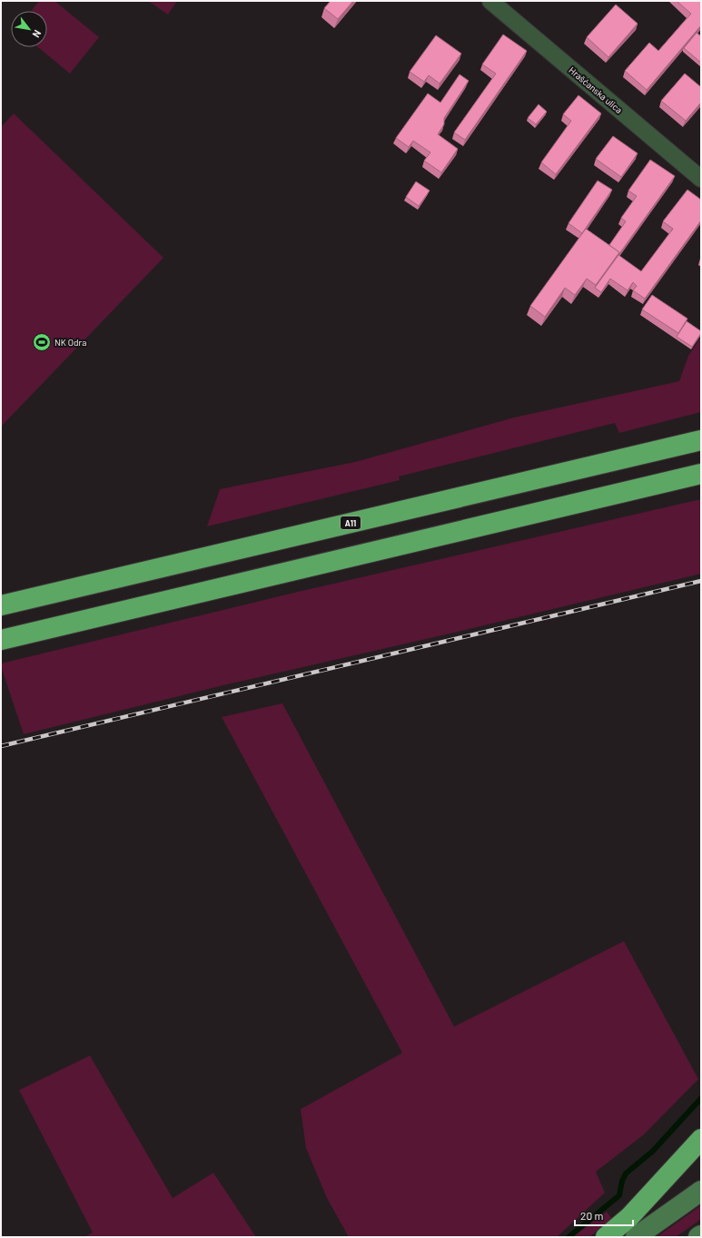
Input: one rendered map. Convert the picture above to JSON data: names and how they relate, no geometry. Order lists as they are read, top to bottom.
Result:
{
  "streets": {
    "highway": ["A11"],
    "street": ["Hrašćanska ulica"]
  },
  "places": {
    "sports": ["NK Odra"]
  },
  "scale_bar": "20 m",
  "north": "bottom right"
}
